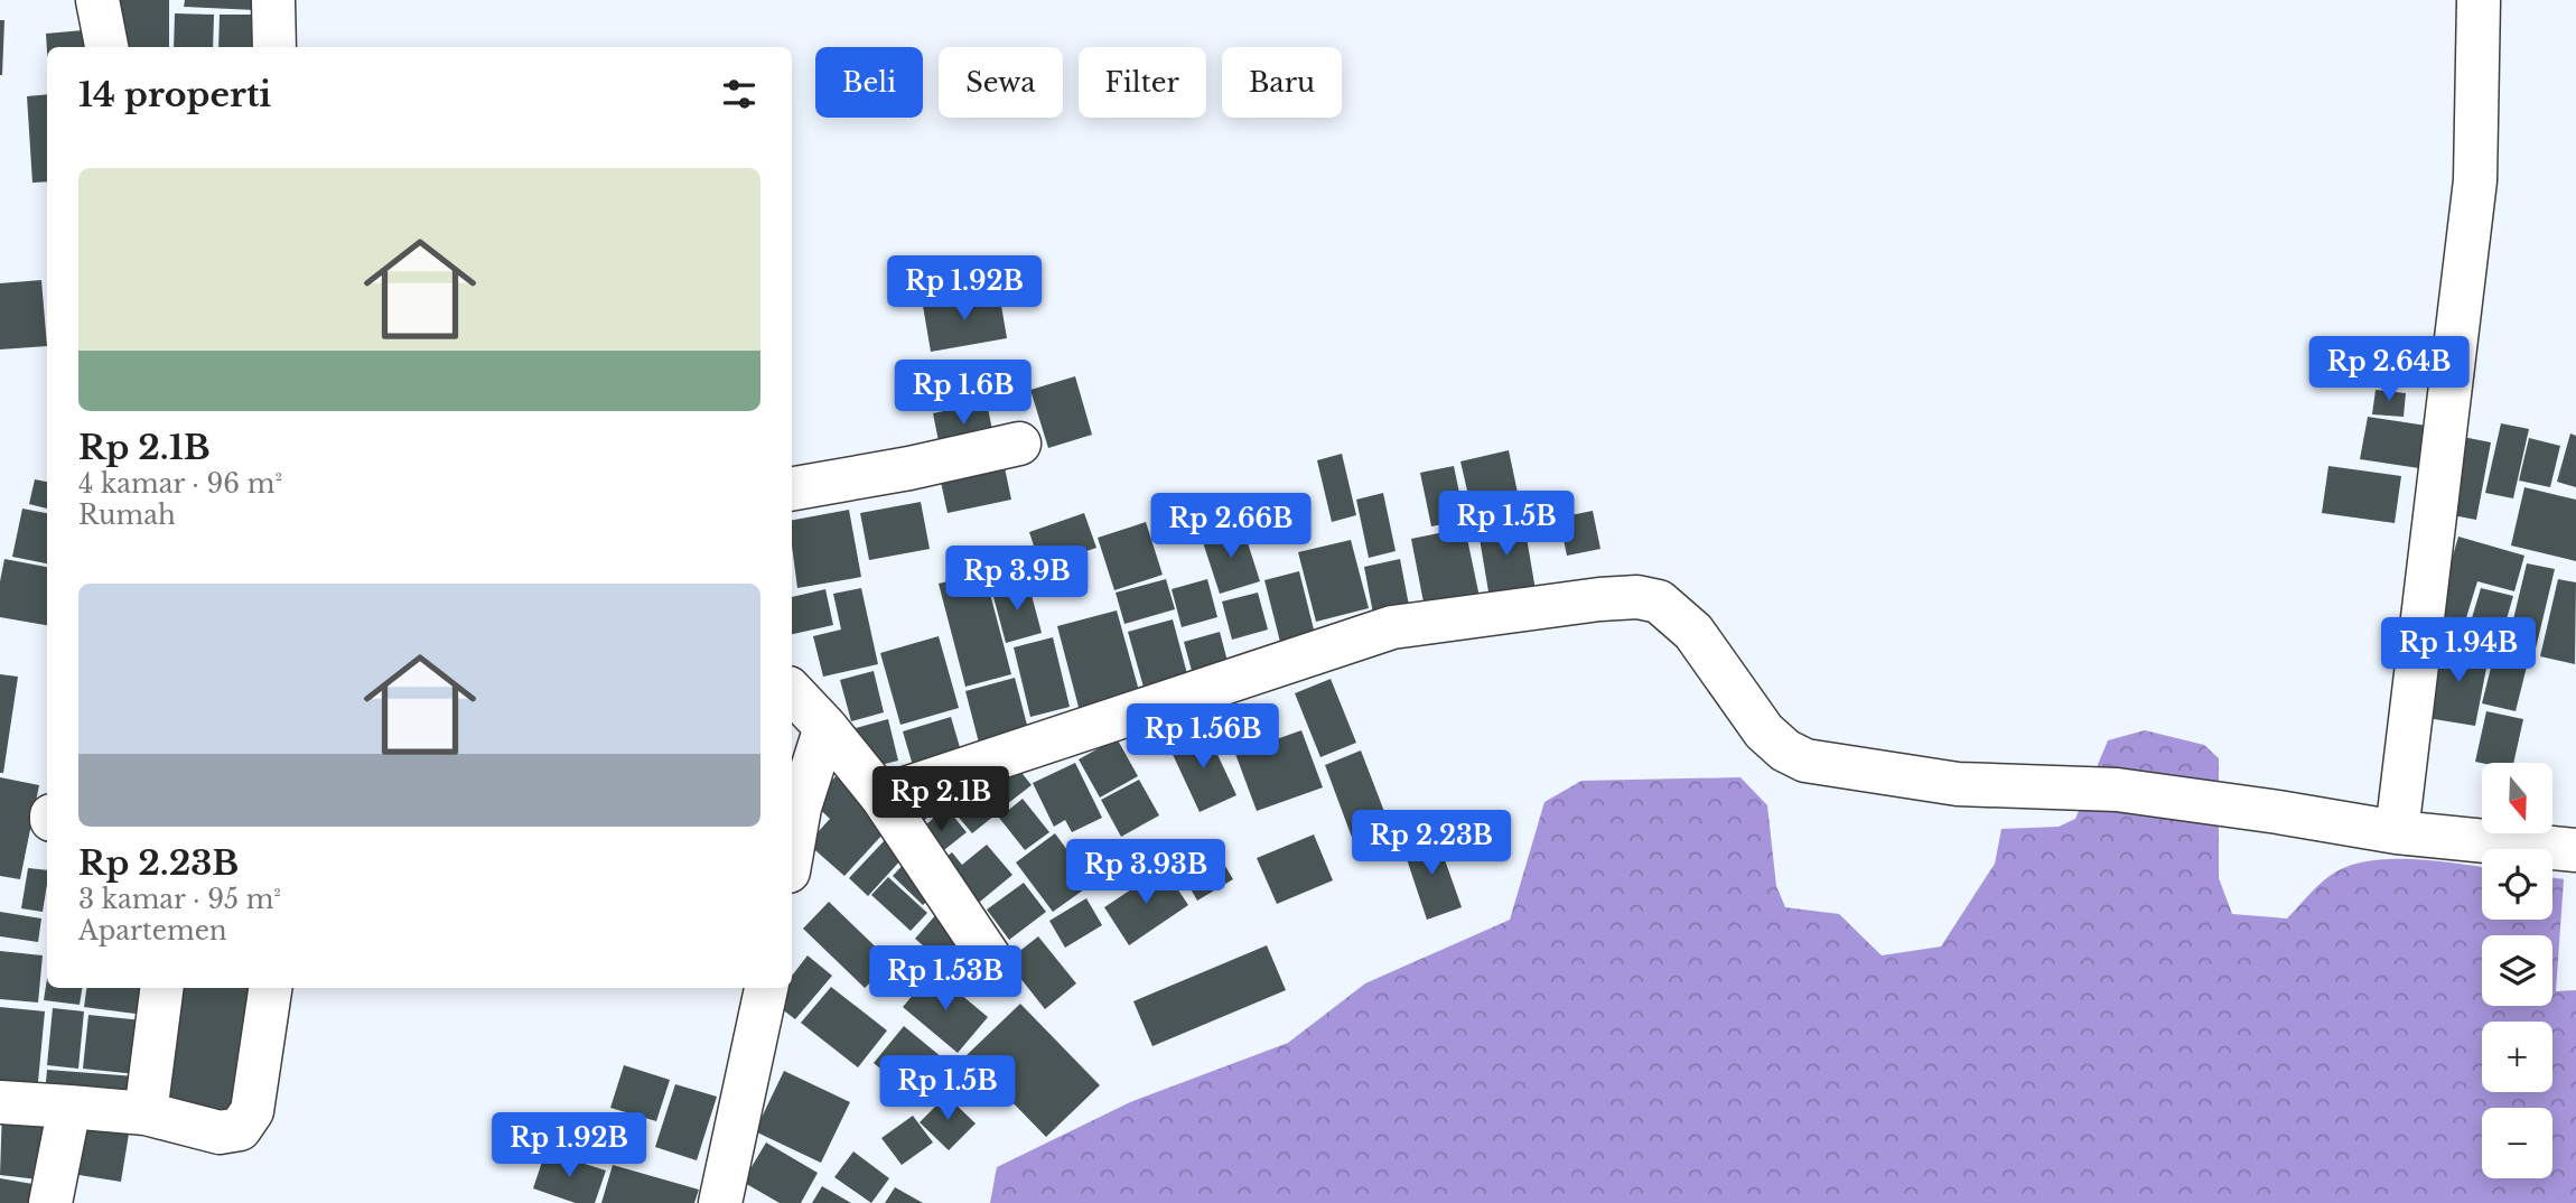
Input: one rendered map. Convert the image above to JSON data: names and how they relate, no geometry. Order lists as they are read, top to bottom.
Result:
{
  "north": "bottom",
  "page": {
    "chip": [
      "Beli",
      "Sewa",
      "Filter",
      "Baru"
    ],
    "heading": "14 properti",
    "list": [
      {
        "name": "Rp 2.1B",
        "note": "4 kamar · 96 m² · Rumah"
      },
      {
        "name": "Rp 2.23B",
        "note": "3 kamar · 95 m² · Apartemen"
      }
    ],
    "price": [
      "Rp 1.92B",
      "Rp 2.64B",
      "Rp 1.6B",
      "Rp 1.5B",
      "Rp 2.66B",
      "Rp 3.9B",
      "Rp 1.94B",
      "Rp 1.56B",
      "Rp 2.1B",
      "Rp 2.23B",
      "Rp 3.93B",
      "Rp 1.53B",
      "Rp 1.5B",
      "Rp 1.92B"
    ],
    "map_buttons": ["+", "−"]
  }
}
